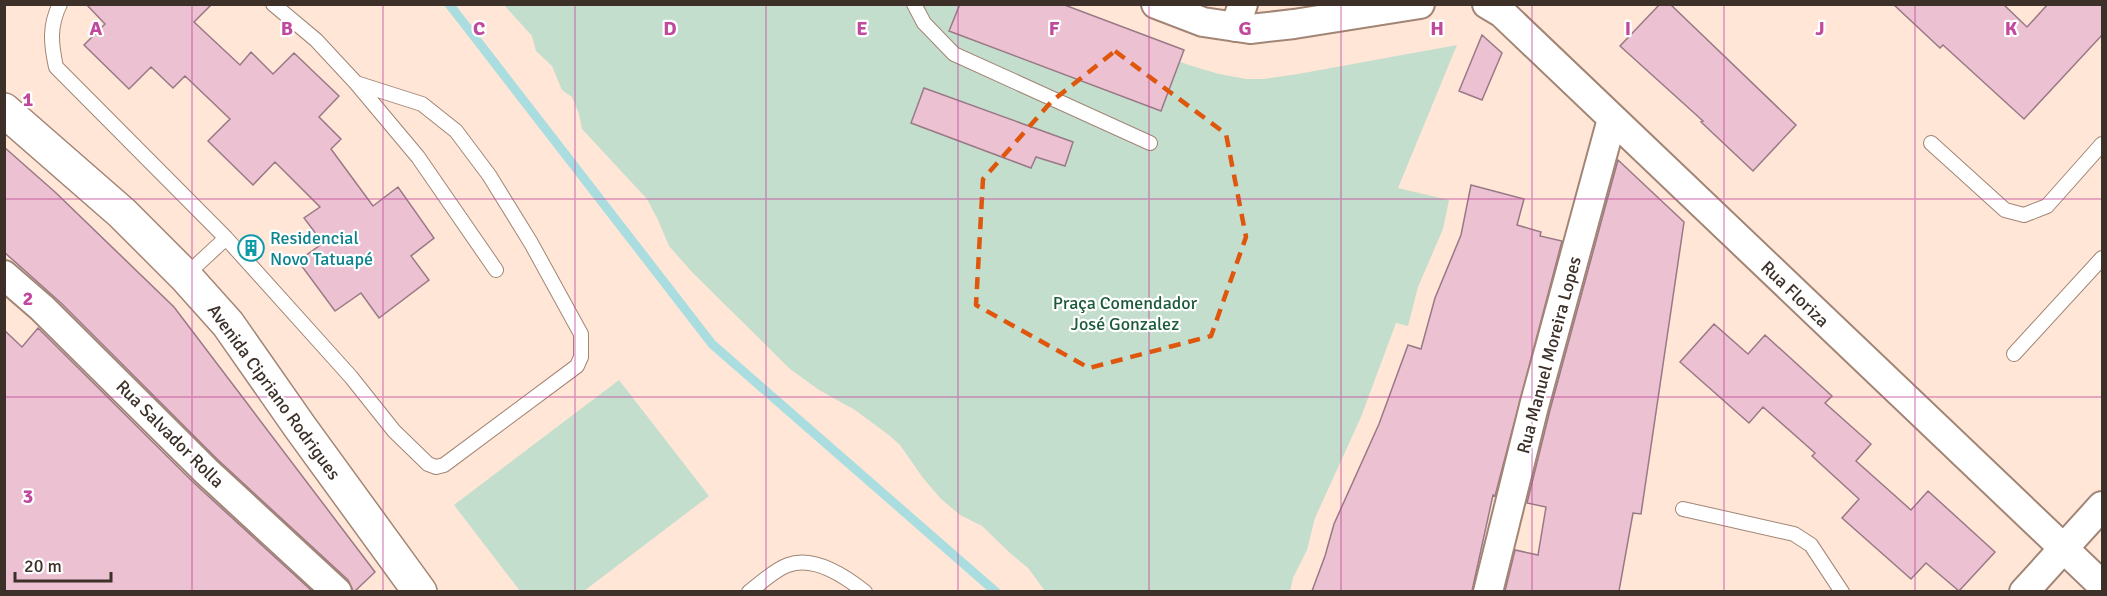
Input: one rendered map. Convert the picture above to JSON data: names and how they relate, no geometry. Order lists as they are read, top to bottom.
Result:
{
  "streets": {
    "main road": ["Avenida Cipriano Rodrigues"],
    "street": ["Rua Floriza", "Rua Manuel Moreira Lopes", "Rua Salvador Rolla"]
  },
  "crossings": [
    ["Rua Floriza", "Rua Manuel Moreira Lopes"]
  ],
  "parks": ["Praça Comendador José Gonzalez"],
  "places": {
    "building": ["Residencial Novo Tatuapé"]
  },
  "scale_bar": "20 m",
  "grid": {
    "columns": [
      "A",
      "B",
      "C",
      "D",
      "E",
      "F",
      "G",
      "H",
      "I",
      "J",
      "K"
    ],
    "rows": ["1", "2", "3"]
  }
}
